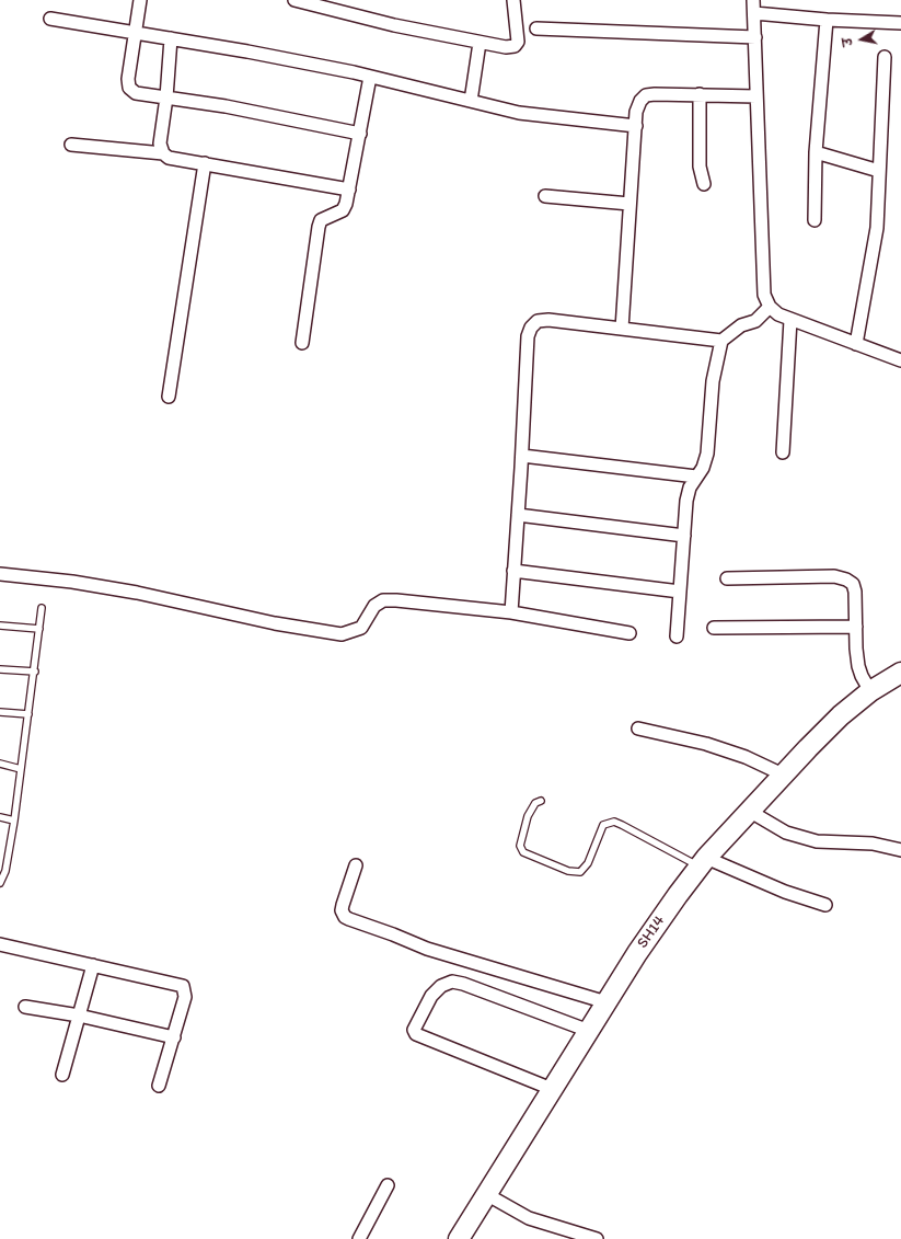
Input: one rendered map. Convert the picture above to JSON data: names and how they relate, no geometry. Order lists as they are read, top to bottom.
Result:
{
  "streets": {
    "main road": ["SH14"]
  },
  "north": "left"
}
